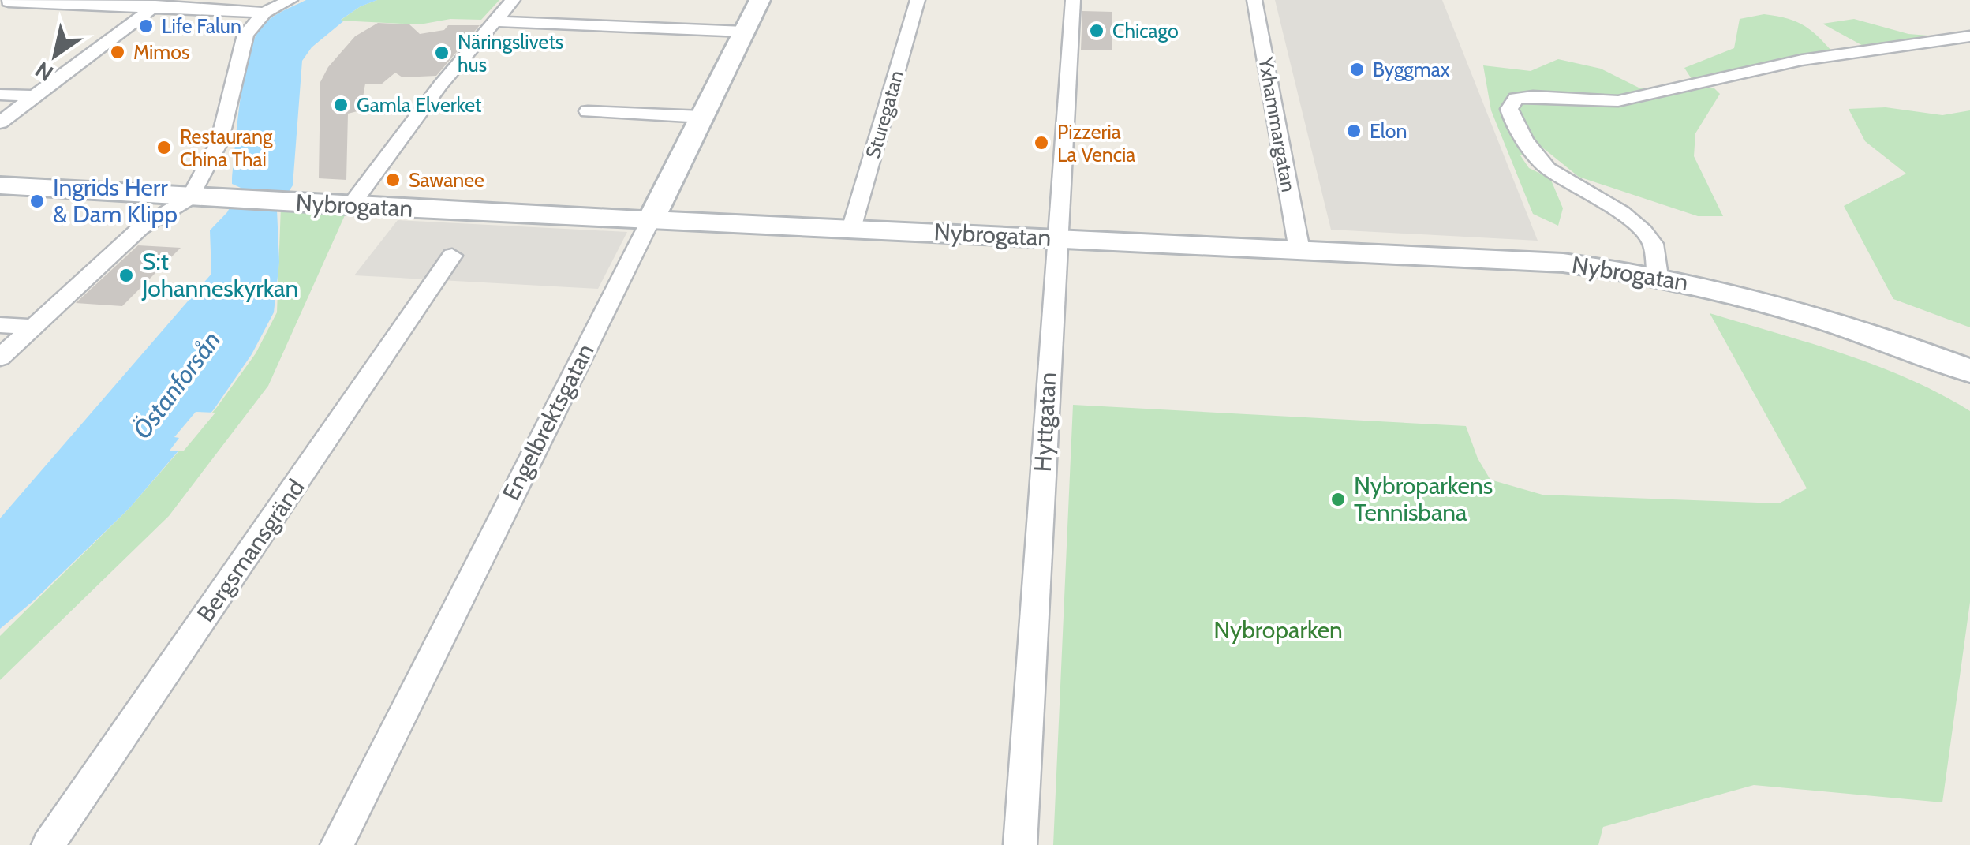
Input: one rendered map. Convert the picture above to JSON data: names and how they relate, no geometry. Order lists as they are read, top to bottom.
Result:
{
  "streets": {
    "street": [
      "Sturegatan",
      "Yxhammargatan",
      "Nybrogatan",
      "Engelbrektsgatan",
      "Hyttgatan",
      "Bergsmansgränd"
    ]
  },
  "crossings": [
    ["Sturegatan", "Nybrogatan"],
    ["Yxhammargatan", "Nybrogatan"],
    ["Nybrogatan", "Engelbrektsgatan"],
    ["Nybrogatan", "Hyttgatan"]
  ],
  "water": ["Östanforsån"],
  "parks": ["Nybroparken"],
  "places": [
    "Life Falun",
    "Chicago",
    "Mimos",
    "Näringslivets hus",
    "Byggmax",
    "Gamla Elverket",
    "Elon",
    "Pizzeria La Vencia",
    "Restaurang China Thai",
    "Sawanee",
    "Ingrids Herr & Dam Klipp",
    "S:t Johanneskyrkan",
    "Nybroparkens Tennisbana"
  ],
  "north": "bottom left"
}
